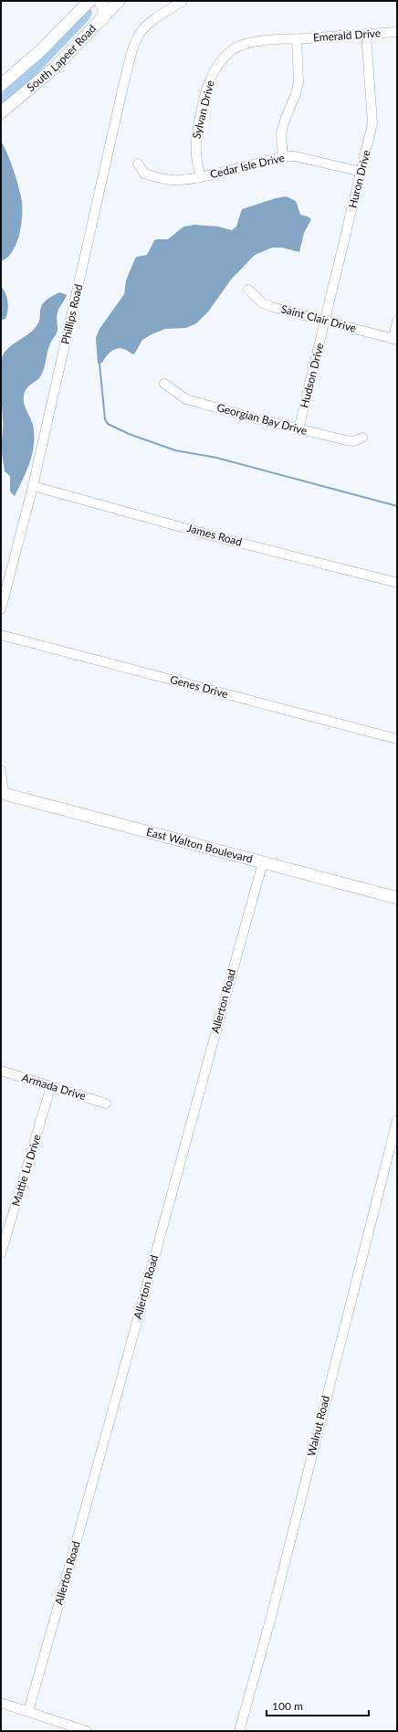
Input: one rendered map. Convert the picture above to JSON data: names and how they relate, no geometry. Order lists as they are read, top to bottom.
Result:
{
  "streets": {
    "main road": ["South Lapeer Road", "East Walton Boulevard"],
    "street": [
      "Emerald Drive",
      "Sylvan Drive",
      "Cedar Isle Drive",
      "Huron Drive",
      "Phillips Road",
      "Saint Clair Drive",
      "Hudson Drive",
      "Georgian Bay Drive",
      "James Road",
      "Genes Drive",
      "Allerton Road",
      "Armada Drive",
      "Mattie Lu Drive",
      "Walnut Road"
    ]
  },
  "crossings": [
    ["Emerald Drive", "Sylvan Drive"],
    ["Emerald Drive", "Huron Drive"],
    ["Sylvan Drive", "Cedar Isle Drive"],
    ["Cedar Isle Drive", "Huron Drive"],
    ["Huron Drive", "Saint Clair Drive"],
    ["Huron Drive", "Hudson Drive"],
    ["Phillips Road", "James Road"],
    ["Saint Clair Drive", "Hudson Drive"],
    ["Hudson Drive", "Georgian Bay Drive"],
    ["East Walton Boulevard", "Allerton Road"],
    ["Armada Drive", "Mattie Lu Drive"]
  ],
  "scale_bar": "100 m"
}
